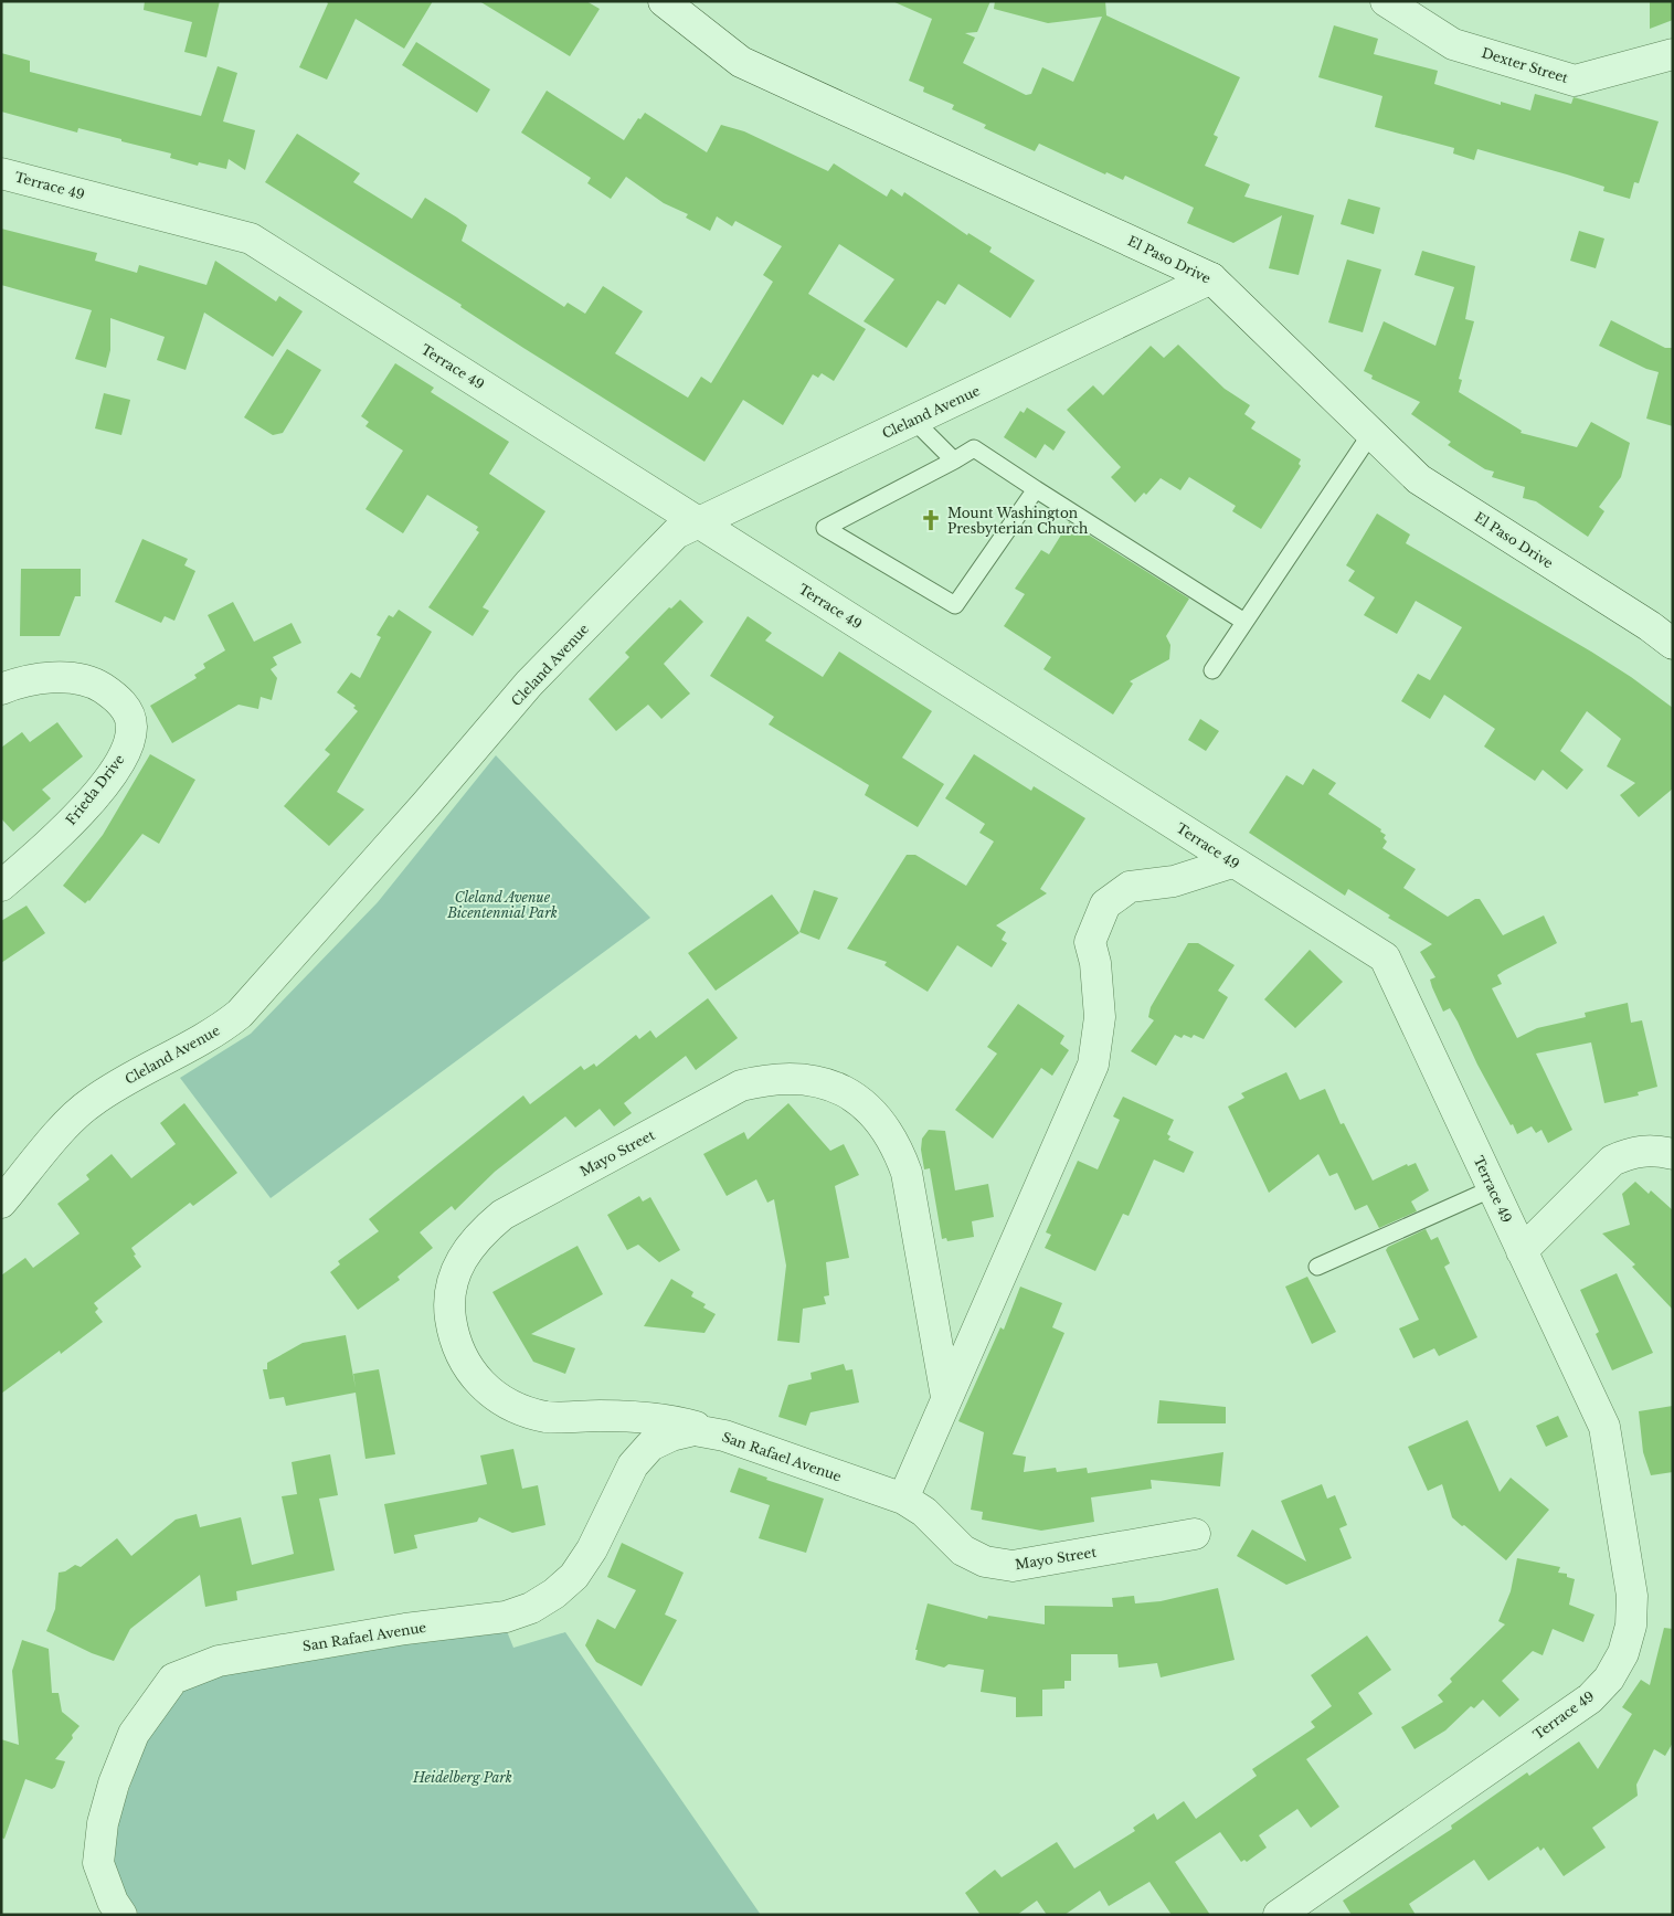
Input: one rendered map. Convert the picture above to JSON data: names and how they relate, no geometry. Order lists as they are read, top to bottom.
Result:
{
  "streets": {
    "street": [
      "Dexter Street",
      "Terrace 49",
      "El Paso Drive",
      "Cleland Avenue",
      "Frieda Drive",
      "Mayo Street",
      "San Rafael Avenue"
    ]
  },
  "crossings": [
    ["Terrace 49", "Cleland Avenue"],
    ["El Paso Drive", "Cleland Avenue"],
    ["Mayo Street", "San Rafael Avenue"]
  ],
  "parks": ["Cleland Avenue Bicentennial Park", "Heidelberg Park"],
  "places": {
    "church": ["Mount Washington Presbyterian Church"]
  }
}
